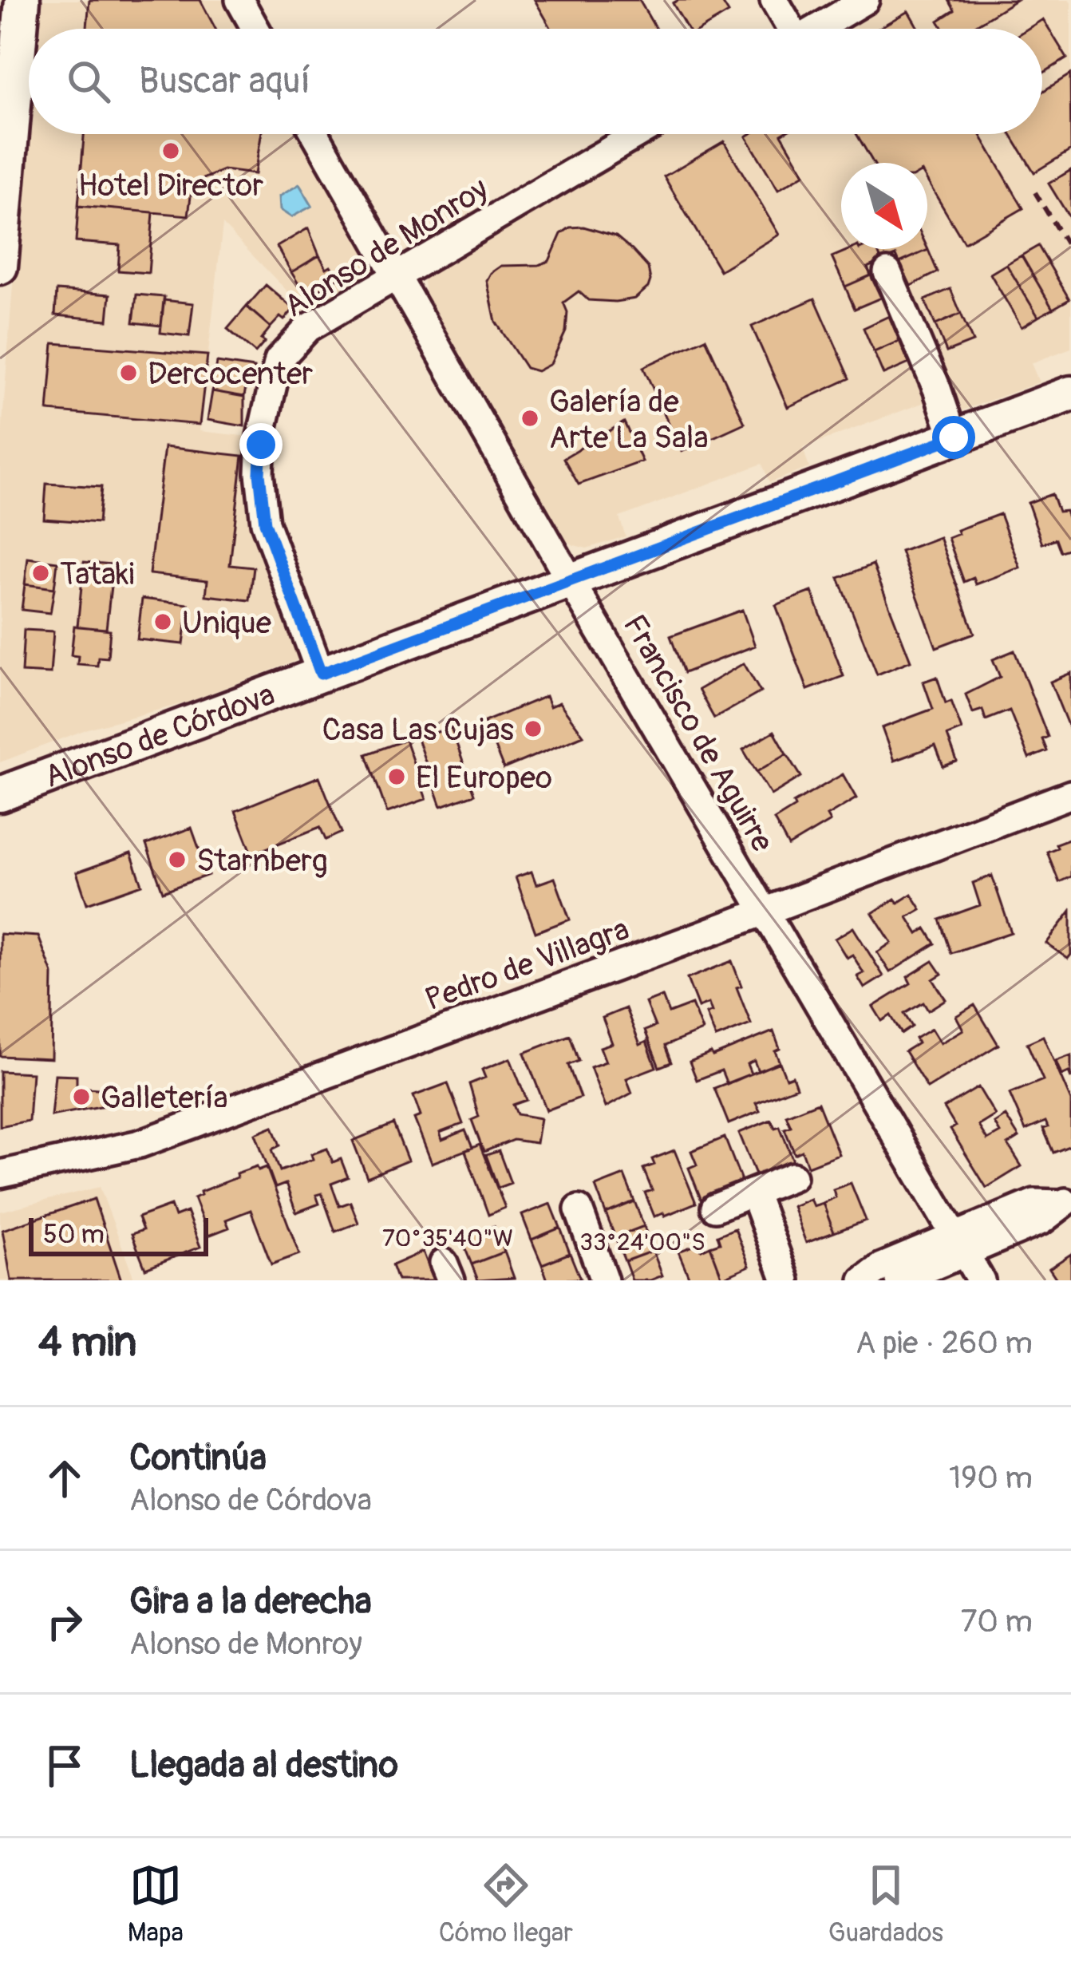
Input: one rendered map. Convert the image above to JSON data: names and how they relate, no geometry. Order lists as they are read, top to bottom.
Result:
{
  "streets": {
    "main road": ["Alonso de Córdova"],
    "street": ["Alonso de Monroy", "Francisco de Aguirre", "Pedro de Villagra"]
  },
  "crossings": [
    ["Alonso de Monroy", "Francisco de Aguirre"],
    ["Alonso de Monroy", "Alonso de Córdova"],
    ["Francisco de Aguirre", "Alonso de Córdova"],
    ["Francisco de Aguirre", "Pedro de Villagra"]
  ],
  "places": [
    "Hotel Director",
    "Dercocenter",
    "Galería de Arte La Sala",
    "Tataki",
    "Unique",
    "Casa Las Cujas",
    "El Europeo",
    "Starnberg",
    "Galletería"
  ],
  "scale_bar": "50 m",
  "north": "bottom right",
  "page": {
    "search": "Buscar aquí",
    "scale": "50 m",
    "heading": ["4 min", "A pie · 260 m"],
    "list": [
      ["Continúa", "Alonso de Córdova", "190 m"],
      ["Gira a la derecha", "Alonso de Monroy", "70 m"],
      "Llegada al destino"
    ],
    "nav": ["Mapa", "Cómo llegar", "Guardados"]
  },
  "coordinates": ["70°35'40\"W", "33°24'00\"S"]
}
